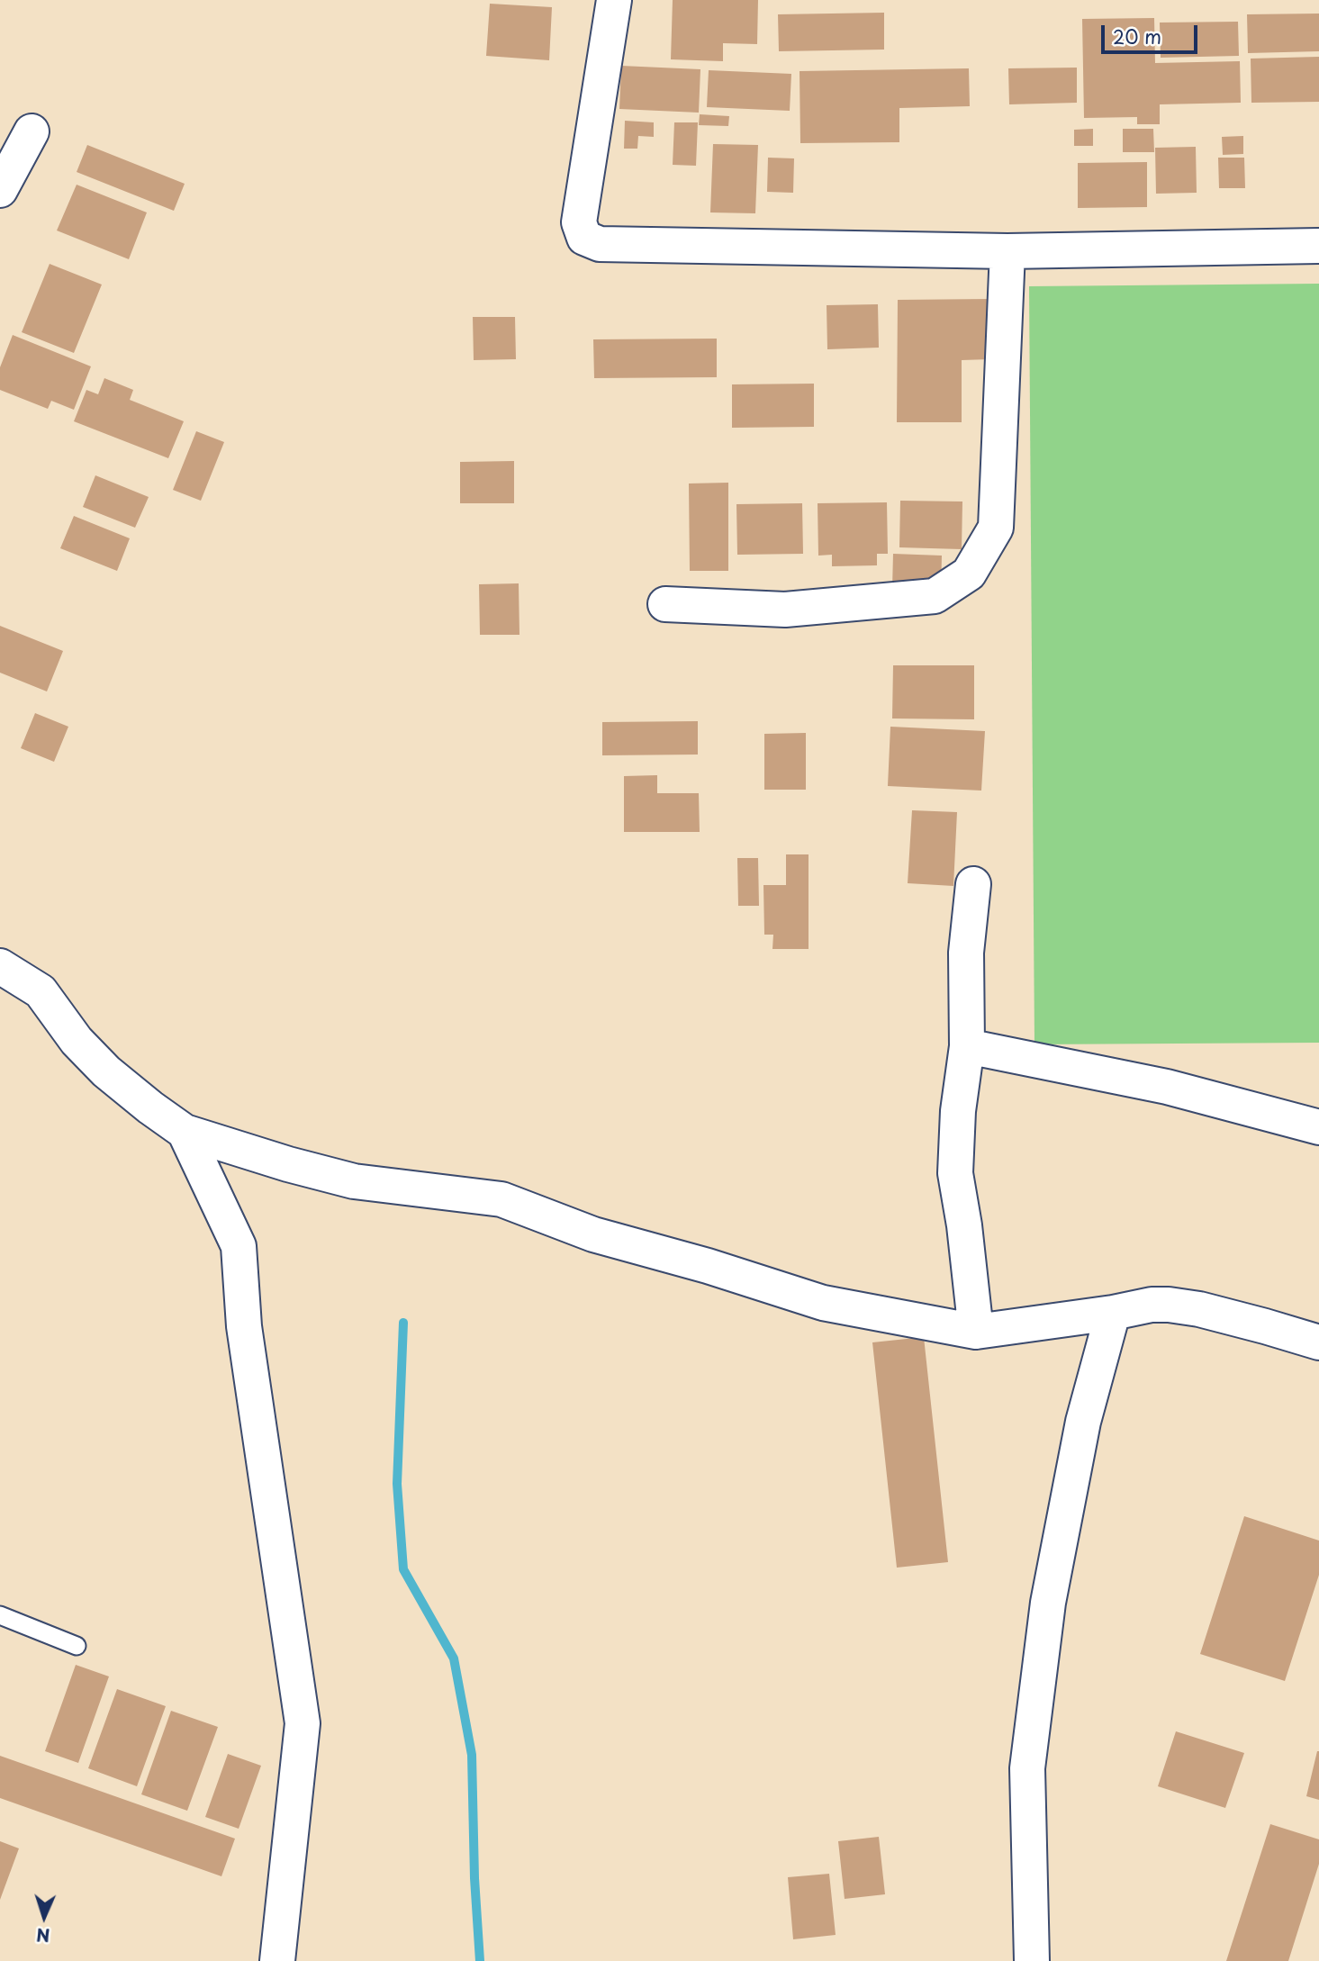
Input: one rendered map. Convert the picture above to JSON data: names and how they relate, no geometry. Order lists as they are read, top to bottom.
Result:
{
  "scale_bar": "20 m",
  "north": "bottom"
}
